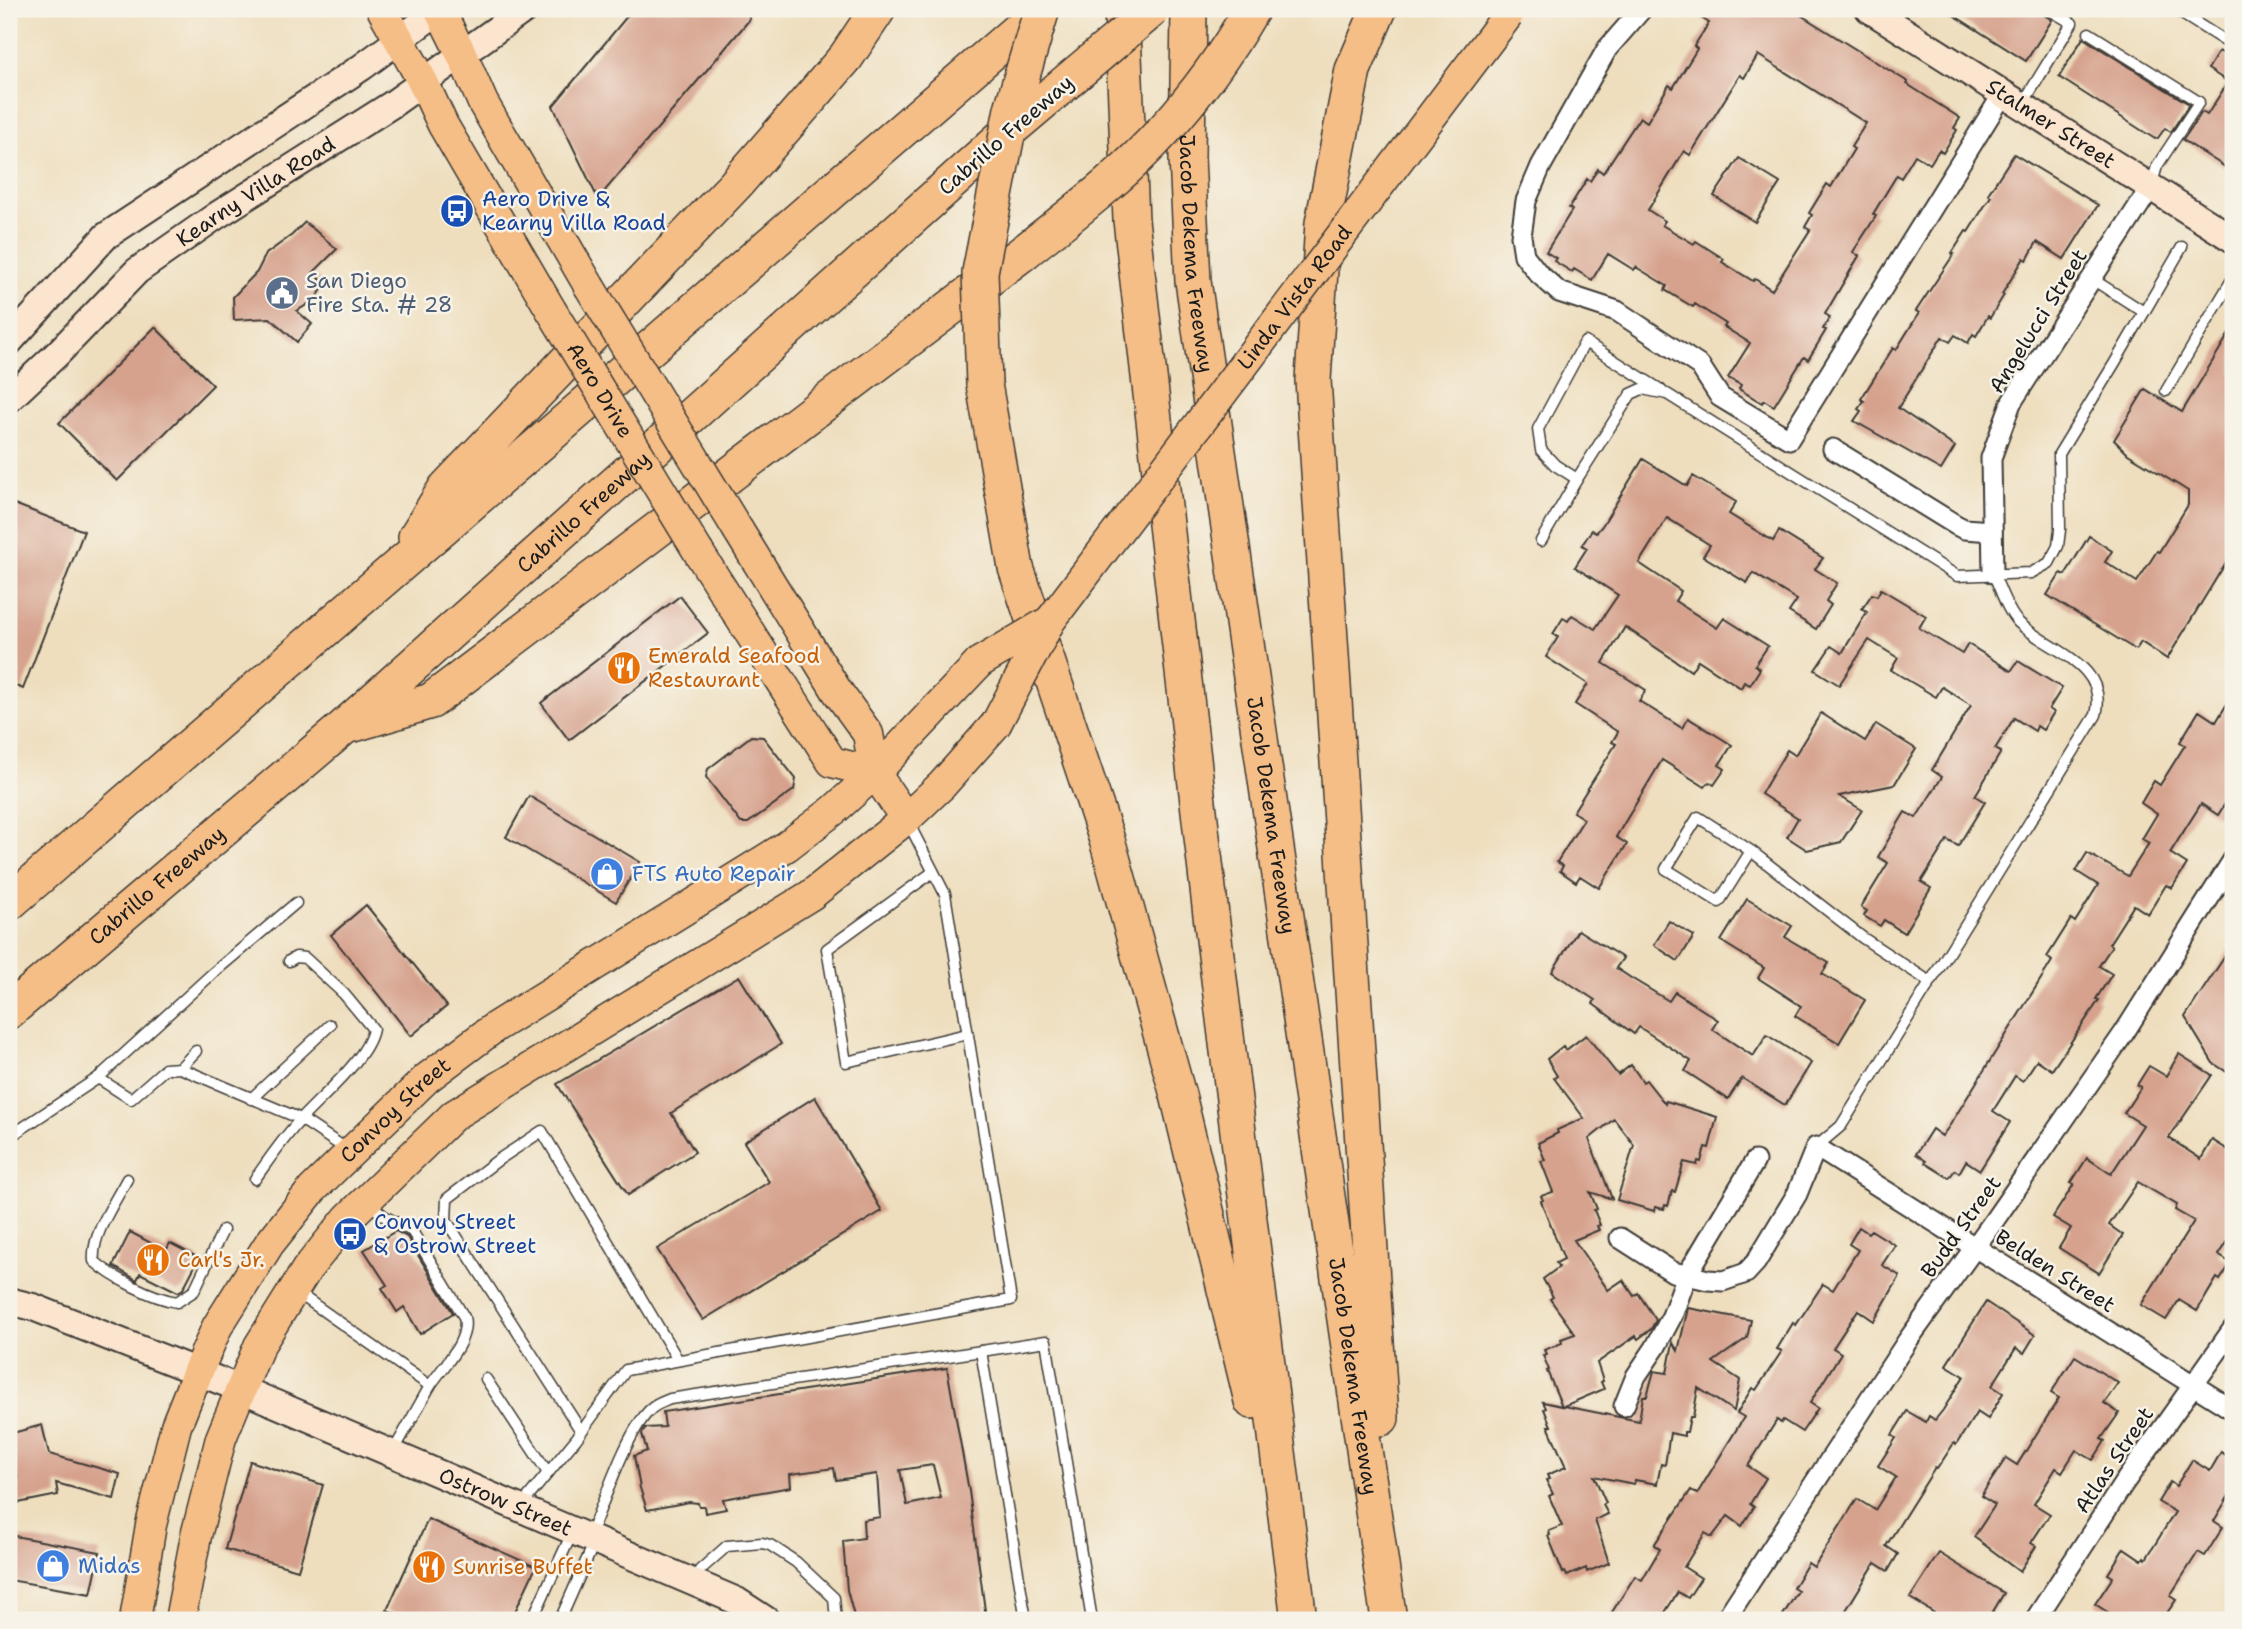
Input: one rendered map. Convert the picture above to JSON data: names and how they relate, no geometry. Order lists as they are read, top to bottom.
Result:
{
  "streets": {
    "highway": ["Cabrillo Freeway", "Jacob Dekema Freeway"],
    "main road": [
      "Stalmer Street",
      "Kearny Villa Road",
      "Linda Vista Road",
      "Aero Drive",
      "Convoy Street",
      "Ostrow Street"
    ],
    "street": [
      "Angelucci Street",
      "Budd Street",
      "Belden Street",
      "Atlas Street"
    ]
  },
  "crossings": [
    ["Stalmer Street", "Angelucci Street"],
    ["Kearny Villa Road", "Aero Drive"],
    ["Linda Vista Road", "Aero Drive"],
    ["Linda Vista Road", "Convoy Street"],
    ["Aero Drive", "Convoy Street"],
    ["Convoy Street", "Ostrow Street"],
    ["Budd Street", "Belden Street"],
    ["Belden Street", "Atlas Street"]
  ],
  "places": {
    "bus stop": ["Aero Drive & Kearny Villa Road", "Convoy Street & Ostrow Street"],
    "public building": ["San Diego Fire Sta. # 28"],
    "restaurant": ["Emerald Seafood Restaurant", "Carl's Jr.", "Sunrise Buffet"],
    "shop": ["FTS Auto Repair", "Midas"]
  }
}
